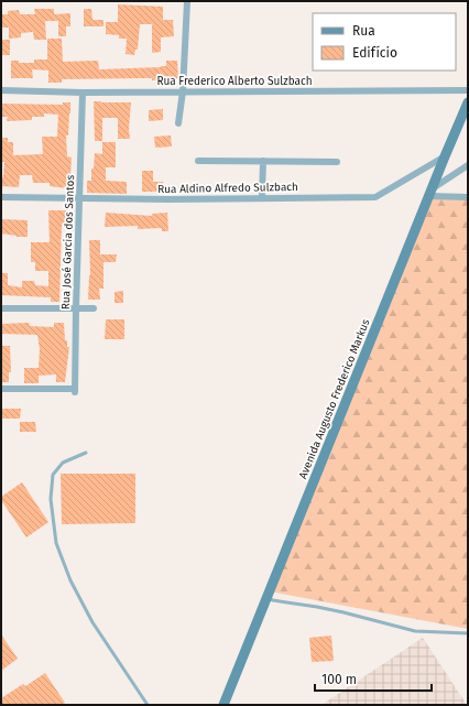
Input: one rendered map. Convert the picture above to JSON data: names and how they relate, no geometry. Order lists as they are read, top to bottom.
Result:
{
  "streets": {
    "street": [
      "Rua Frederico Alberto Sulzbach",
      "Rua Aldino Alfredo Sulzbach",
      "Rua José Garcia dos Santos",
      "Avenida Augusto Frederico Markus"
    ]
  },
  "crossings": [
    ["Rua Frederico Alberto Sulzbach", "Rua José Garcia dos Santos"],
    ["Rua Aldino Alfredo Sulzbach", "Rua José Garcia dos Santos"],
    ["Rua Aldino Alfredo Sulzbach", "Avenida Augusto Frederico Markus"]
  ],
  "legend": ["Rua", "Edifício"],
  "scale_bar": "100 m"
}
